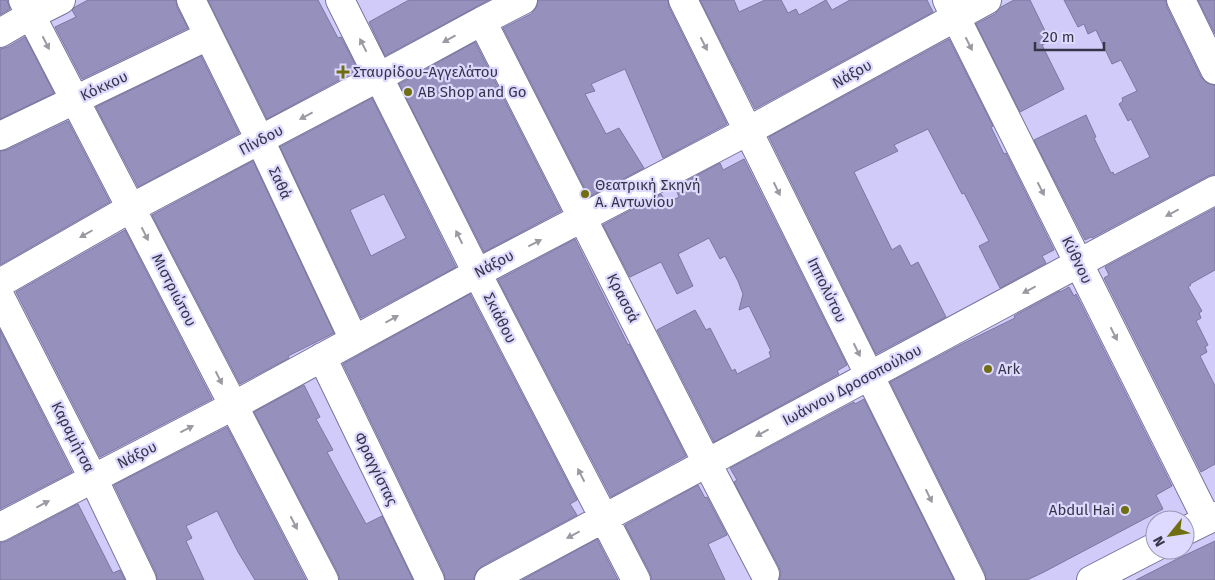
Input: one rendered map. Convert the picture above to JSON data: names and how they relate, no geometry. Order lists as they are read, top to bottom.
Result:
{
  "streets": {
    "street": [
      "Νάξου",
      "Κόκκου",
      "Πίνδου",
      "Σαθά",
      "Κύθνου",
      "Μιστριώτου",
      "Ιππολύτου",
      "Κρασσά",
      "Σκιάθου",
      "Ιωάννου Δροσοπούλου",
      "Καραμήτσα",
      "Φραγγίστας"
    ]
  },
  "crossings": [
    ["Νάξου", "Σαθά"],
    ["Νάξου", "Κύθνου"],
    ["Νάξου", "Μιστριώτου"],
    ["Νάξου", "Ιππολύτου"],
    ["Νάξου", "Κρασσά"],
    ["Νάξου", "Σκιάθου"],
    ["Νάξου", "Καραμήτσα"],
    ["Νάξου", "Φραγγίστας"],
    ["Κόκκου", "Σαθά"],
    ["Κόκκου", "Μιστριώτου"],
    ["Πίνδου", "Σαθά"],
    ["Πίνδου", "Μιστριώτου"],
    ["Πίνδου", "Κρασσά"],
    ["Πίνδου", "Σκιάθου"],
    ["Κύθνου", "Ιωάννου Δροσοπούλου"],
    ["Ιππολύτου", "Ιωάννου Δροσοπούλου"],
    ["Κρασσά", "Ιωάννου Δροσοπούλου"],
    ["Σκιάθου", "Ιωάννου Δροσοπούλου"]
  ],
  "one_way": [
    "Νάξου",
    "Πίνδου",
    "Κύθνου",
    "Μιστριώτου",
    "Ιππολύτου",
    "Σκιάθου",
    "Ιωάννου Δροσοπούλου"
  ],
  "places": {
    "health": ["Σταυρίδου-Αγγελάτου"],
    "other": [
      "ΑΒ Shop and Go",
      "Θεατρική Σκηνή Α. Αντωνίου",
      "Ark",
      "Abdul Hai"
    ]
  },
  "scale_bar": "20 m",
  "north": "bottom left"
}
